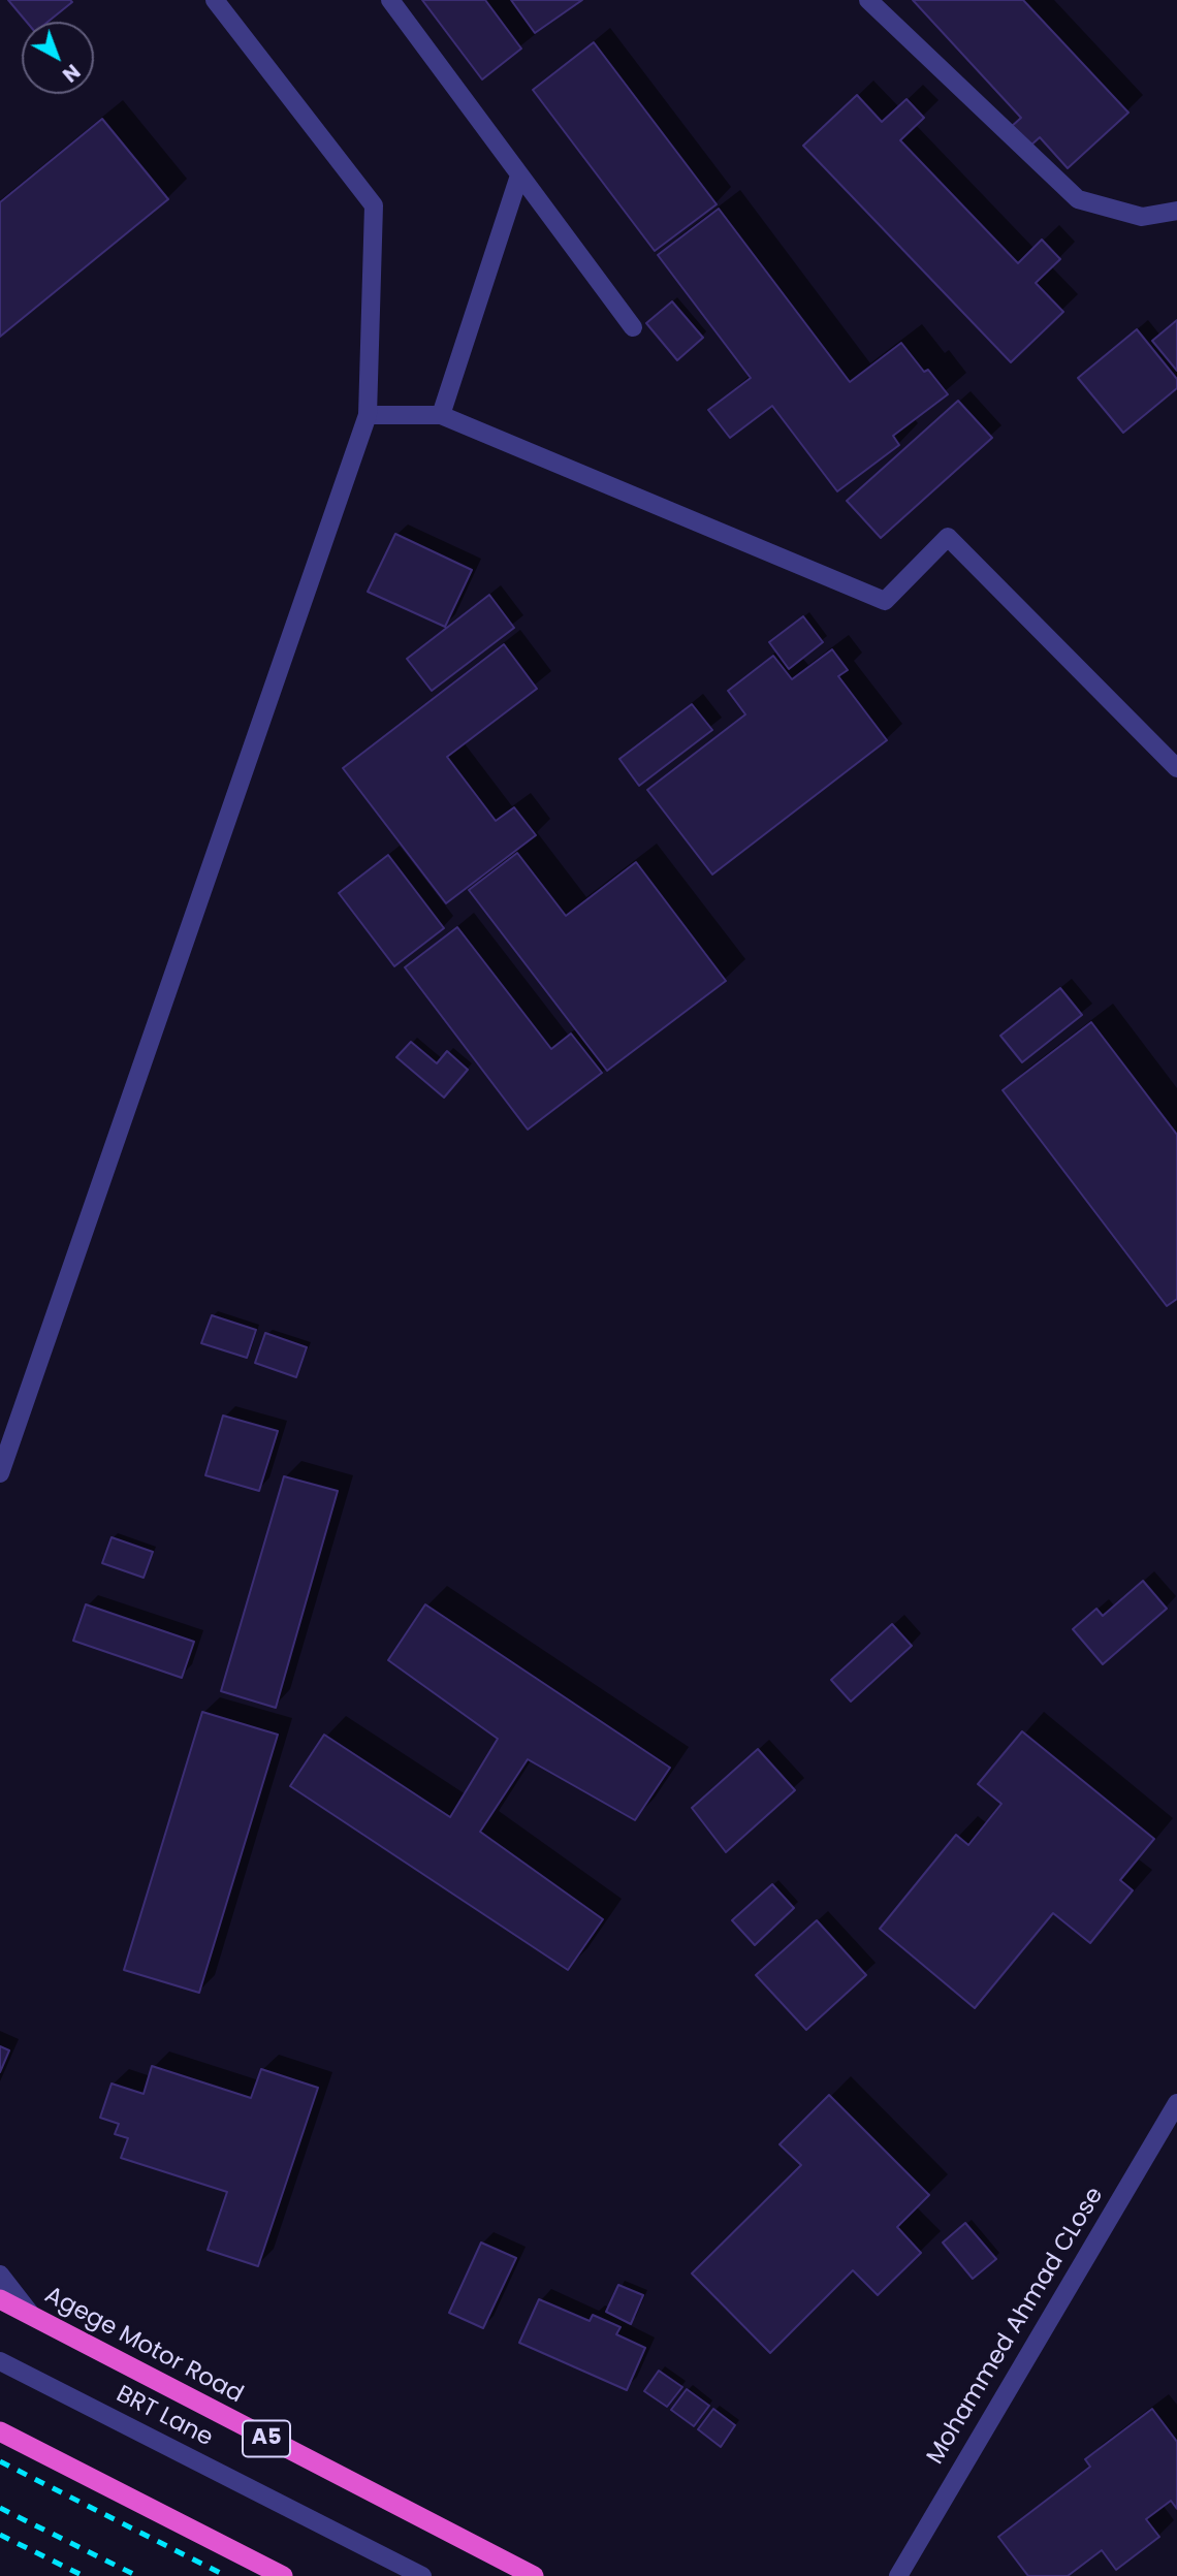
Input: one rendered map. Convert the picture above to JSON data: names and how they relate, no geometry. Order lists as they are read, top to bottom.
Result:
{
  "streets": {
    "highway": ["Agege Motor Road", "A5"],
    "street": ["Mohammed Ahmad CLose", "BRT Lane"]
  },
  "north": "bottom right"
}
